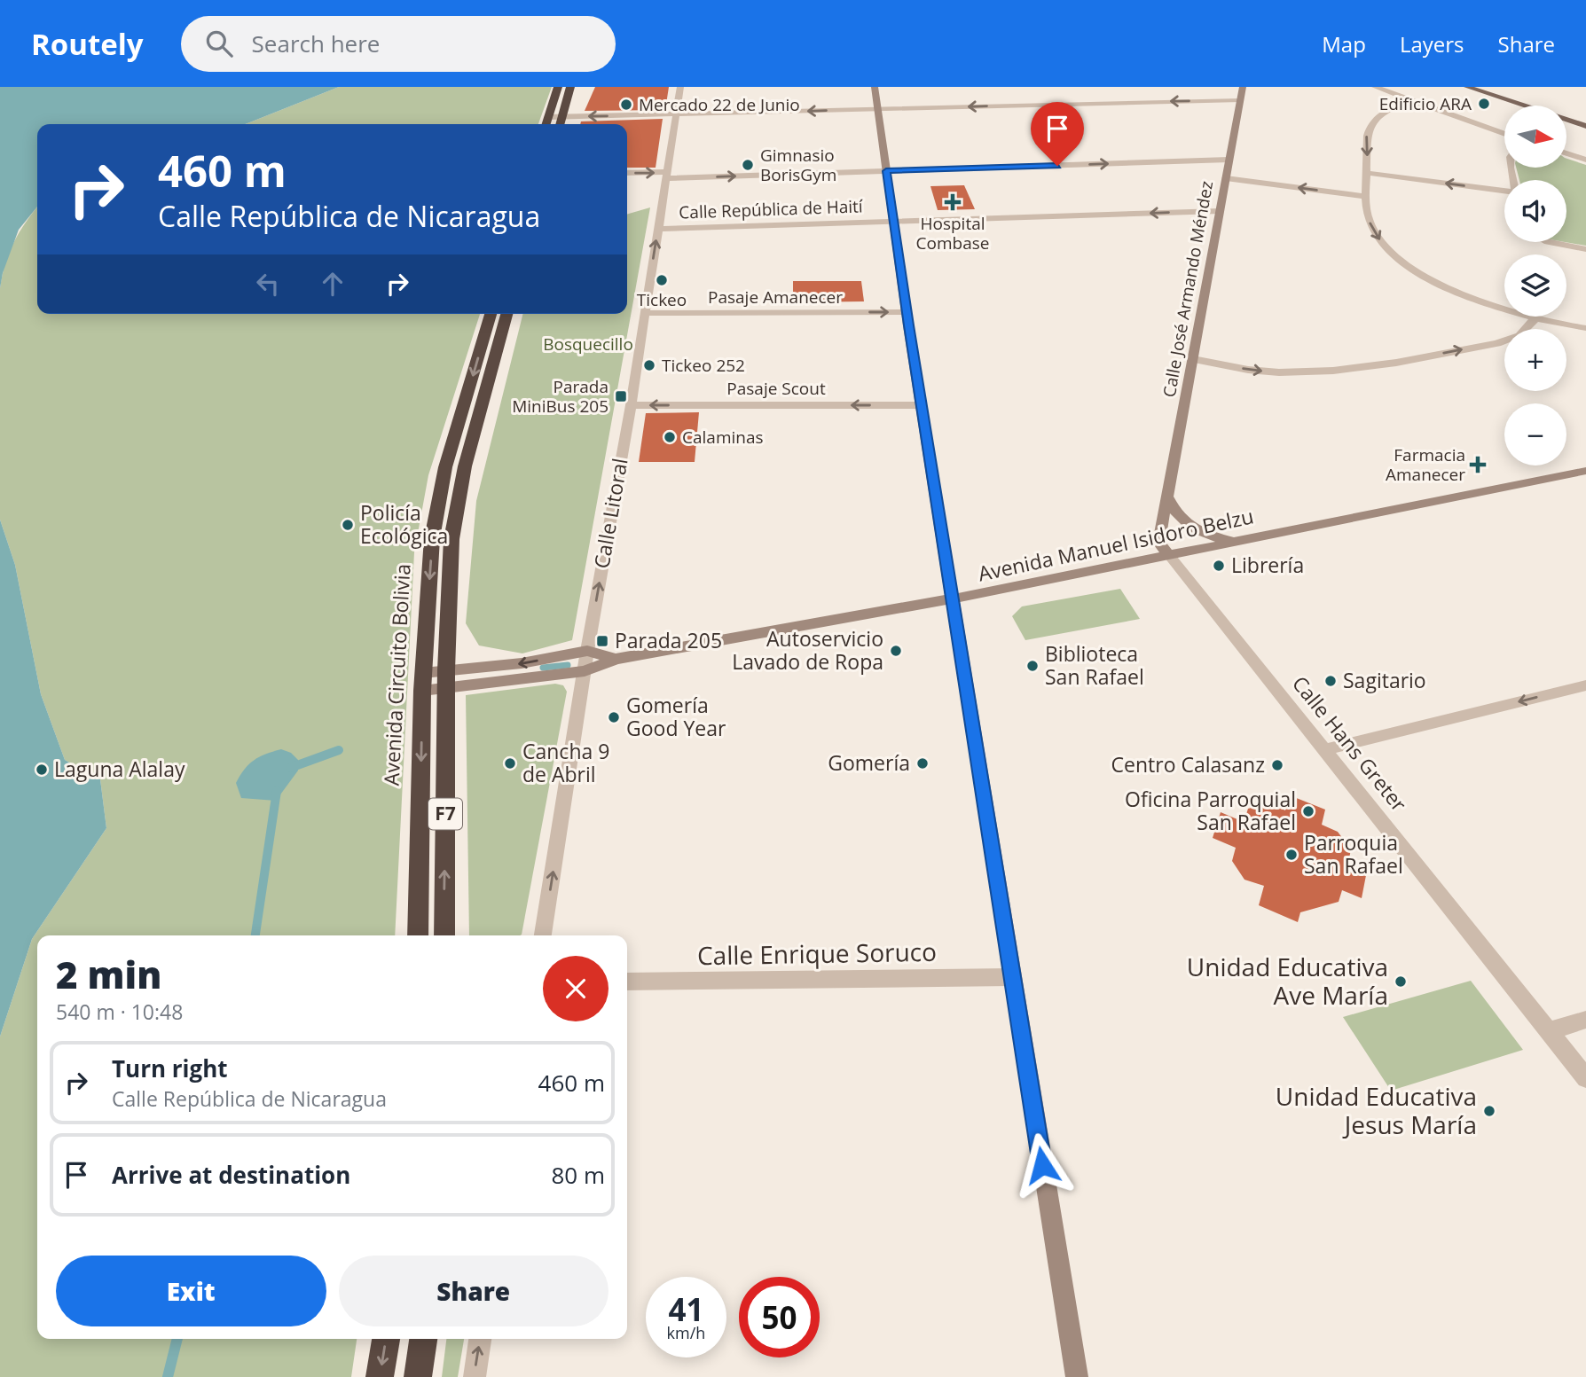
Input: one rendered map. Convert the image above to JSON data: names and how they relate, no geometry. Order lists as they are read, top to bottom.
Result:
{
  "streets": {
    "highway": ["Avenida Circuito Bolivia", "F7"],
    "main road": ["Calle José Armando Méndez", "Avenida Manuel Isidoro Belzu"],
    "street": [
      "Calle República de Haití",
      "Pasaje Amanecer",
      "Pasaje Scout",
      "Calle Litoral",
      "Calle Hans Greter",
      "Calle Enrique Soruco"
    ]
  },
  "crossings": [
    ["Calle República de Haití", "Calle José Armando Méndez"],
    ["Calle República de Haití", "Calle Litoral"],
    ["Calle José Armando Méndez", "Avenida Manuel Isidoro Belzu"],
    ["Calle José Armando Méndez", "Calle Hans Greter"],
    ["Pasaje Amanecer", "Calle Litoral"],
    ["Pasaje Scout", "Calle Litoral"],
    ["Calle Litoral", "Avenida Manuel Isidoro Belzu"],
    ["Avenida Manuel Isidoro Belzu", "Avenida Circuito Bolivia"],
    ["Avenida Manuel Isidoro Belzu", "Calle Hans Greter"],
    ["Avenida Manuel Isidoro Belzu", "F7"]
  ],
  "one_way": ["Pasaje Scout", "Calle Litoral"],
  "parks": ["Bosquecillo"],
  "places": {
    "other": [
      "Edificio ARA",
      "Mercado 22 de Junio",
      "Gimnasio BorisGym",
      "Tickeo",
      "Tickeo 252",
      "Calaminas",
      "Policía Ecológica",
      "Librería",
      "Autoservicio Lavado de Ropa",
      "Biblioteca San Rafael",
      "Sagitario",
      "Gomería Good Year",
      "Cancha 9 de Abril",
      "Gomería",
      "Centro Calasanz",
      "Laguna Alalay",
      "Oficina Parroquial San Rafael",
      "Parroquia San Rafael",
      "Unidad Educativa Ave María",
      "Unidad Educativa Jesus María"
    ],
    "health": ["Hospital Combase", "Farmacia Amanecer"],
    "transit": ["Parada MiniBus 205", "Parada 205"]
  },
  "north": "right",
  "page": {
    "header": "Routely",
    "search": "Search here",
    "nav": ["Map", "Layers", "Share"],
    "map_buttons": ["+", "−"],
    "turn": ["460 m", "Calle República de Nicaragua"],
    "heading": ["2 min", "540 m · 10:48"],
    "list": [
      {
        "name": "Turn right",
        "note": "Calle República de Nicaragua",
        "value": "460 m"
      },
      {
        "name": "Arrive at destination",
        "value": "80 m"
      }
    ],
    "buttons": ["Exit", "Share"],
    "speed": "41 km/h",
    "limit": "50"
  }
}
